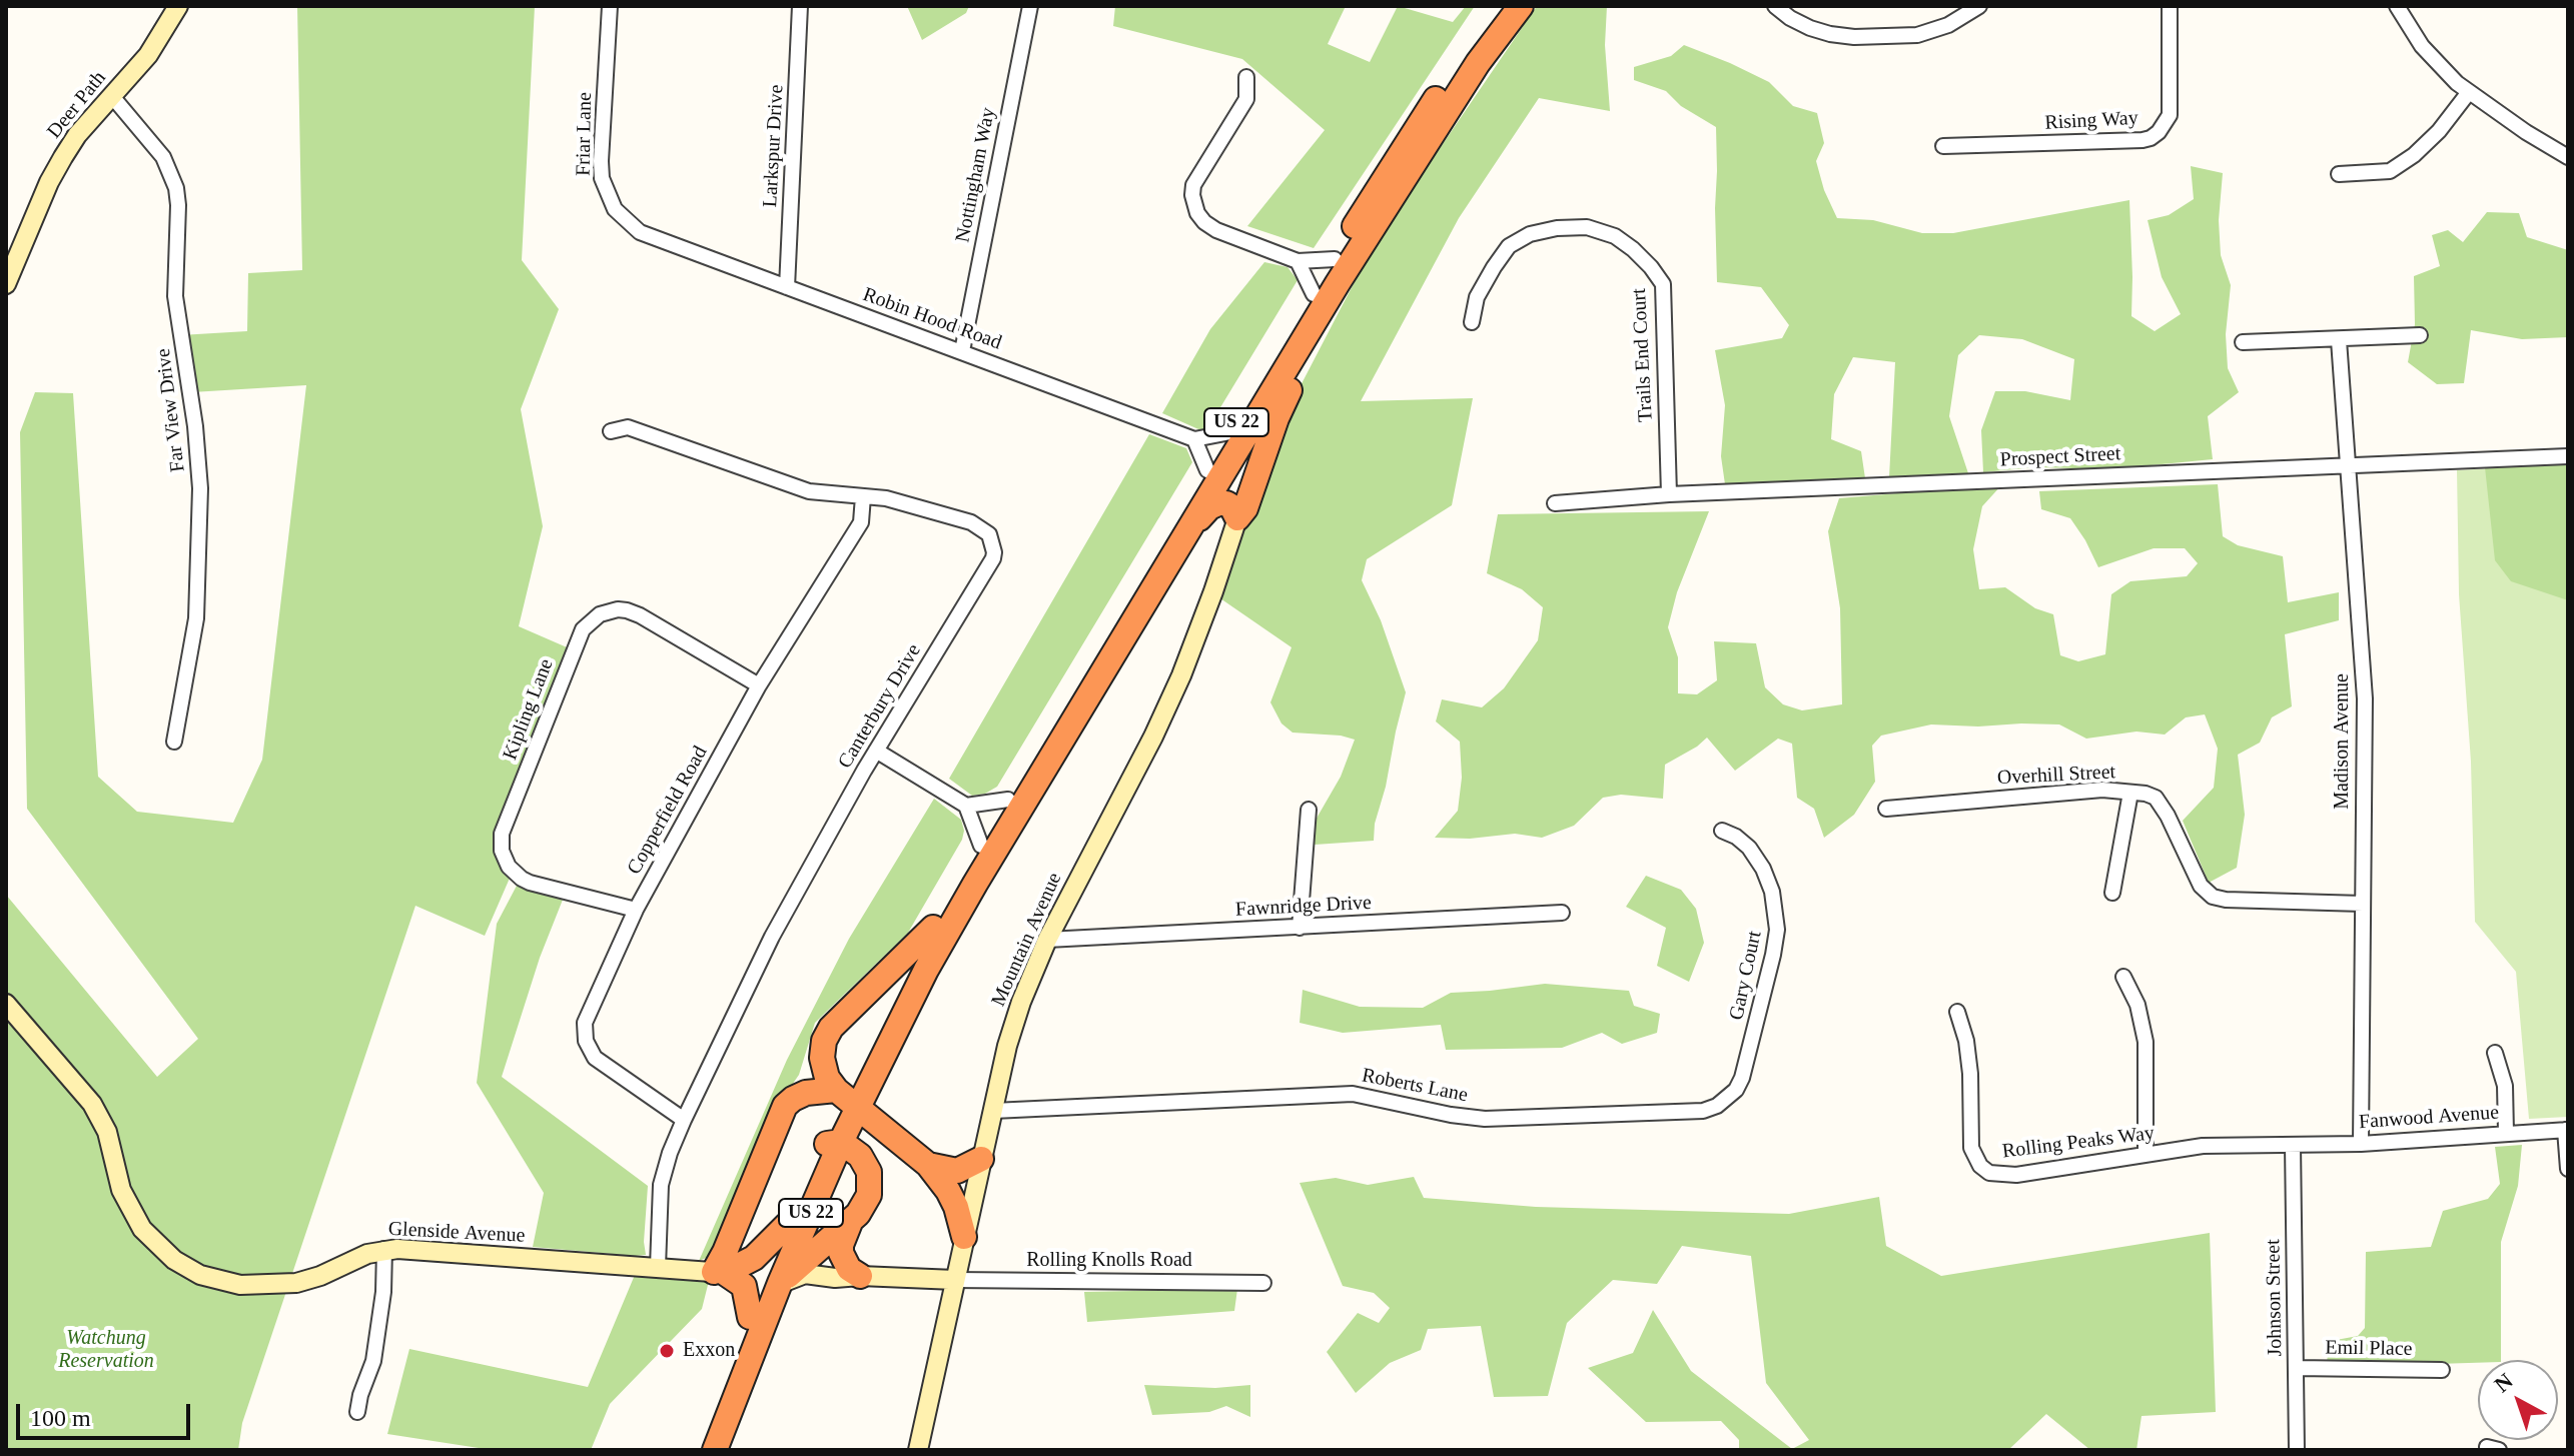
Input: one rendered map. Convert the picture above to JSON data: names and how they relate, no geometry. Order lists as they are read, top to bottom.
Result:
{
  "streets": {
    "highway": ["US 22"],
    "street": [
      "Deer Path",
      "Rising Way",
      "Friar Lane",
      "Larkspur Drive",
      "Nottingham Way",
      "Robin Hood Road",
      "Trails End Court",
      "Far View Drive",
      "Prospect Street",
      "Canterbury Drive",
      "Kipling Lane",
      "Madison Avenue",
      "Overhill Street",
      "Copperfield Road",
      "Fawnridge Drive",
      "Mountain Avenue",
      "Gary Court",
      "Roberts Lane",
      "Fanwood Avenue",
      "Rolling Peaks Way",
      "Glenside Avenue",
      "Rolling Knolls Road",
      "Johnson Street",
      "Emil Place"
    ]
  },
  "crossings": [
    ["Deer Path", "Far View Drive"],
    ["Friar Lane", "Robin Hood Road"],
    ["Larkspur Drive", "Robin Hood Road"],
    ["Nottingham Way", "Robin Hood Road"],
    ["Trails End Court", "Prospect Street"],
    ["Prospect Street", "Madison Avenue"],
    ["Canterbury Drive", "Copperfield Road"],
    ["Canterbury Drive", "Glenside Avenue"],
    ["Kipling Lane", "Copperfield Road"],
    ["Madison Avenue", "Overhill Street"],
    ["Madison Avenue", "Fanwood Avenue"],
    ["Fawnridge Drive", "Mountain Avenue"],
    ["Mountain Avenue", "Roberts Lane"],
    ["Mountain Avenue", "Rolling Knolls Road"],
    ["Gary Court", "Roberts Lane"],
    ["Fanwood Avenue", "Rolling Peaks Way"],
    ["Fanwood Avenue", "Johnson Street"],
    ["Rolling Peaks Way", "Johnson Street"],
    ["Johnson Street", "Emil Place"]
  ],
  "parks": ["Watchung Reservation"],
  "places": ["Exxon"],
  "scale_bar": "100 m",
  "north": "top left"
}
